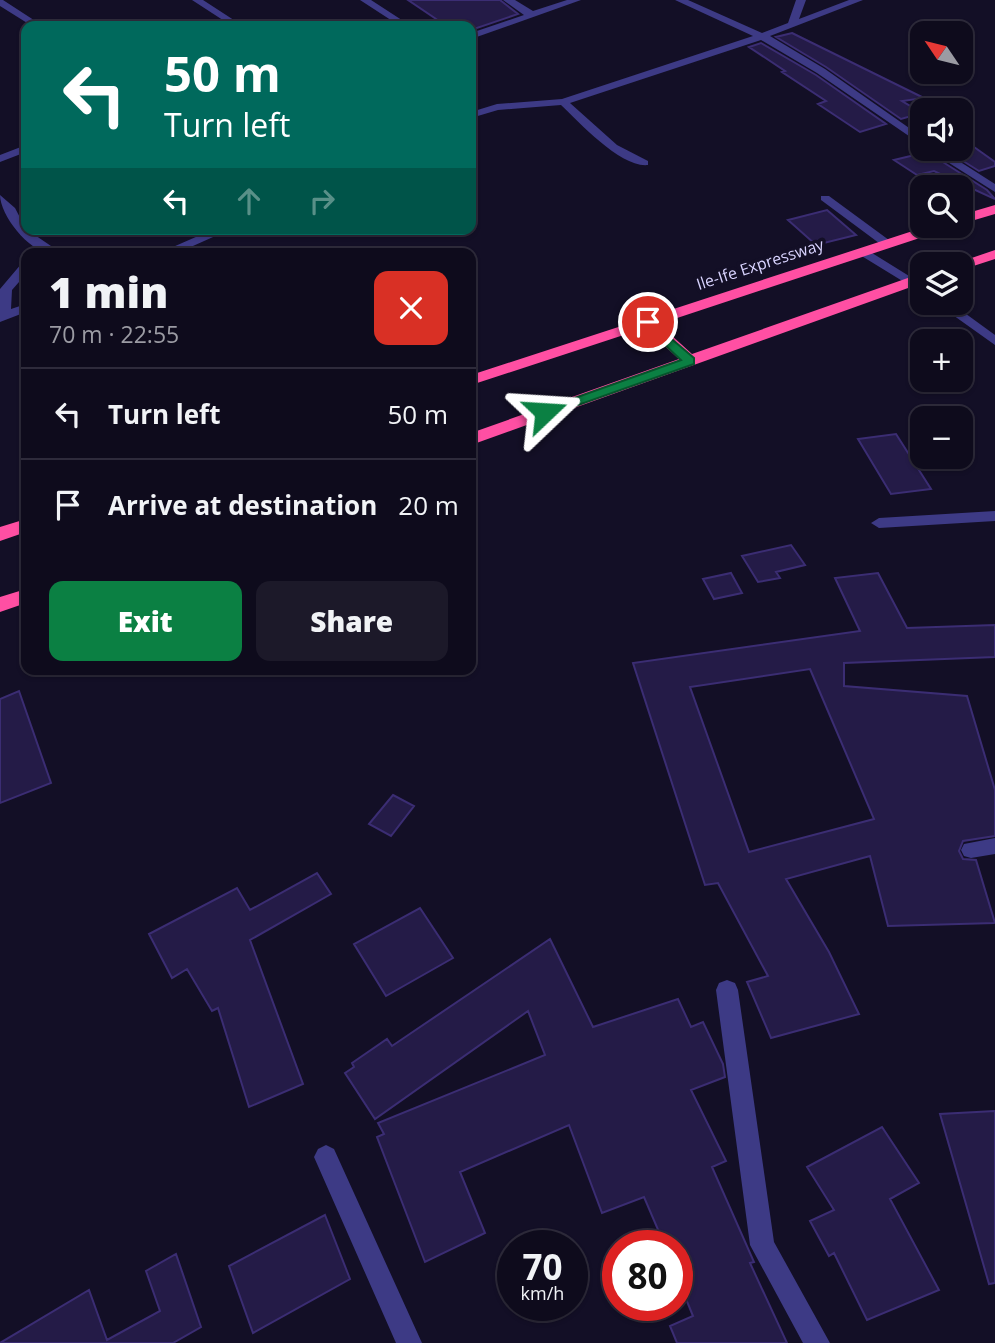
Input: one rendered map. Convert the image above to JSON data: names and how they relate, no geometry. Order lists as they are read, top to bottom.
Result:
{
  "streets": {
    "highway": ["Ile-Ife Expressway"]
  },
  "north": "top left",
  "page": {
    "map_buttons": ["+", "−"],
    "turn": ["50 m", "Turn left"],
    "heading": ["1 min", "70 m · 22:55"],
    "list": [
      {
        "name": "Turn left",
        "value": "50 m"
      },
      {
        "name": "Arrive at destination",
        "value": "20 m"
      }
    ],
    "buttons": ["Exit", "Share"],
    "speed": "70 km/h",
    "limit": "80"
  }
}
